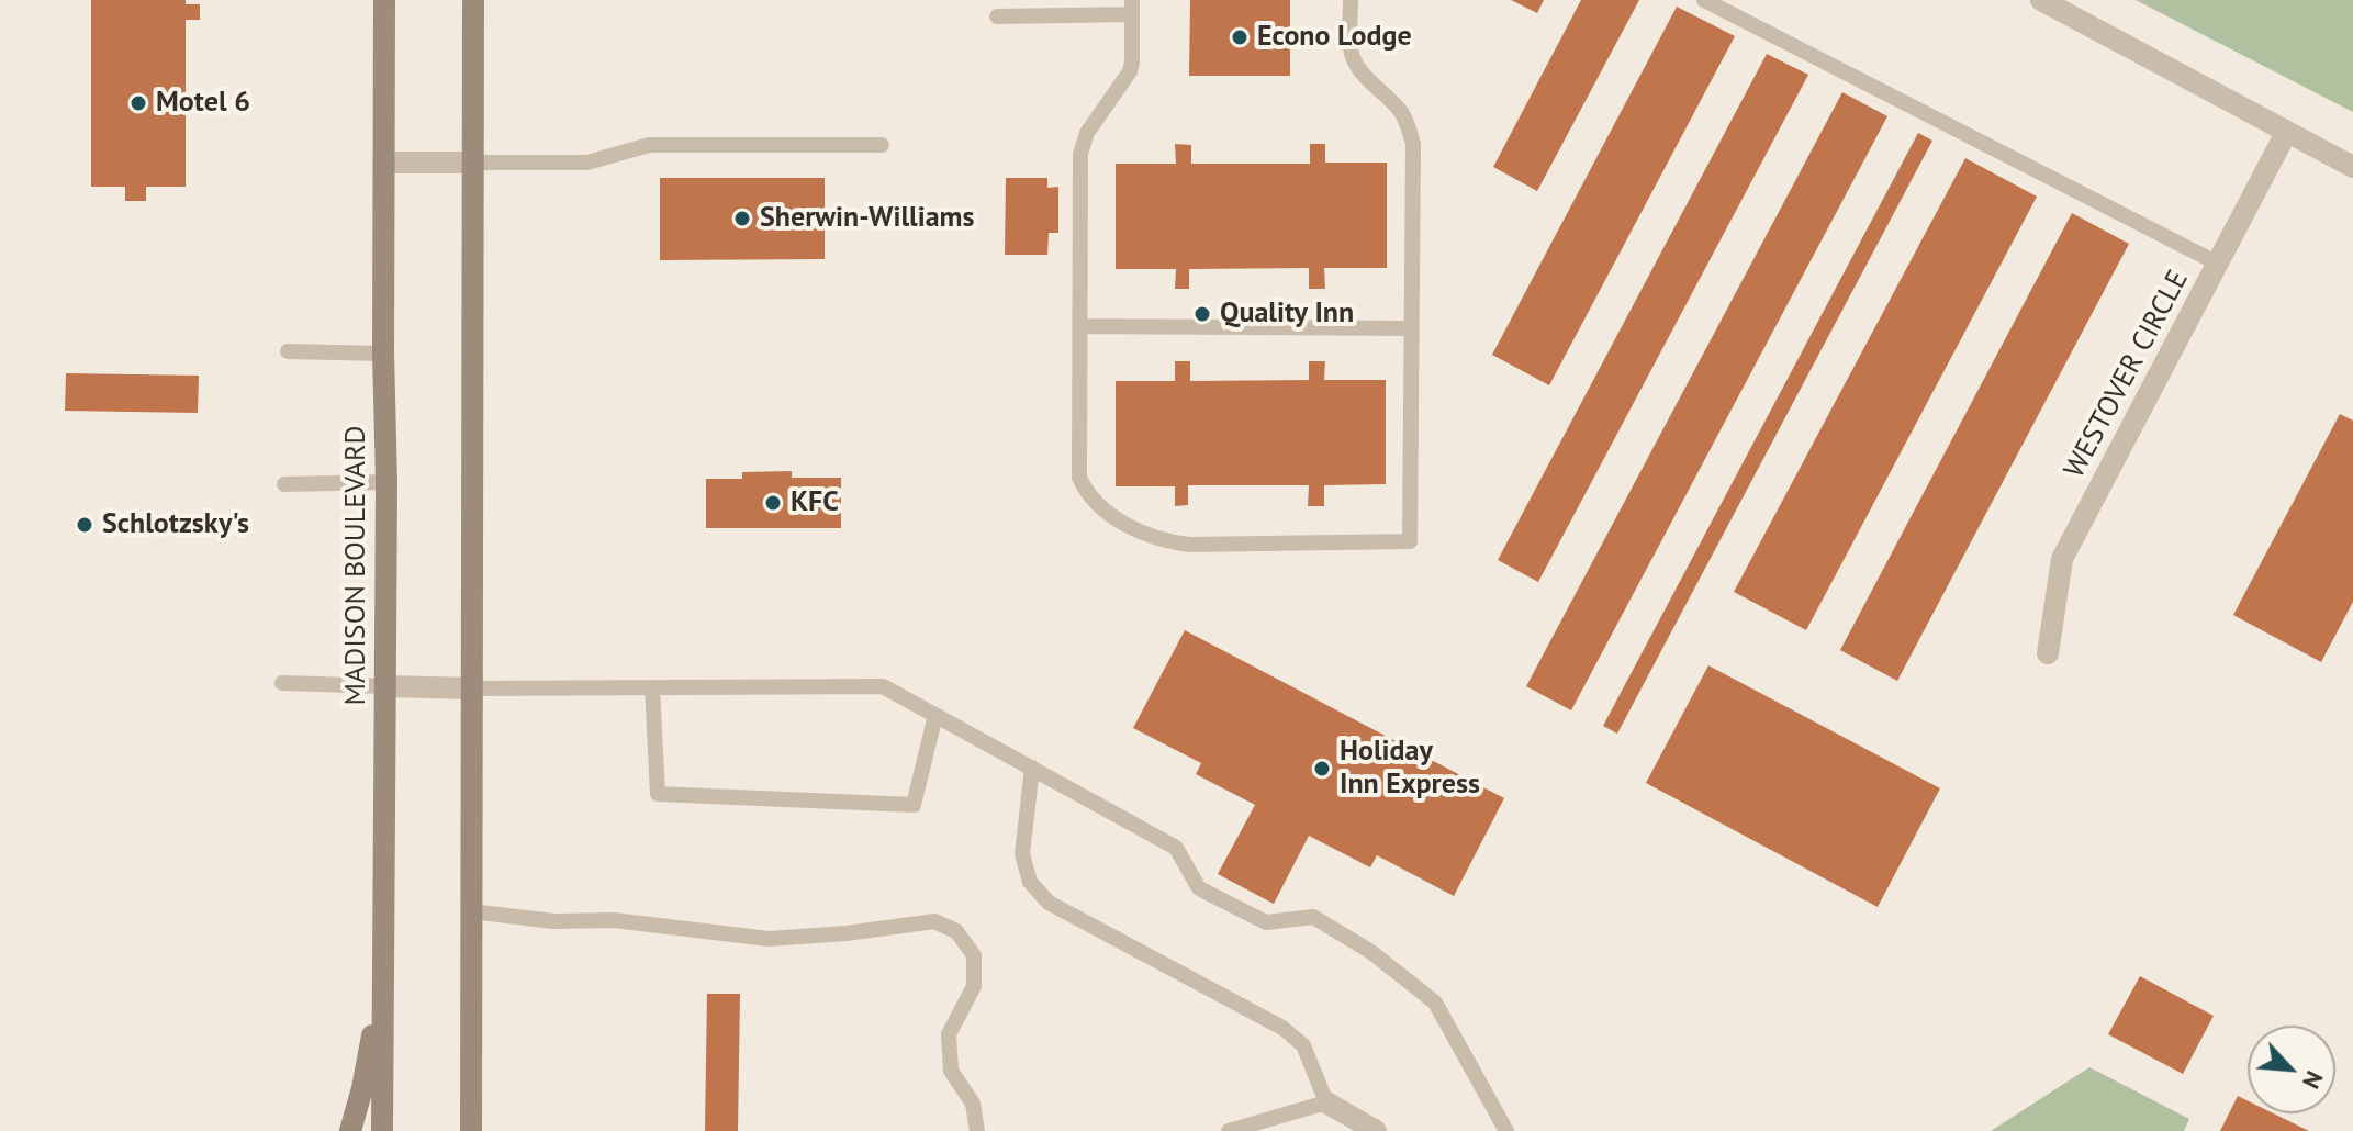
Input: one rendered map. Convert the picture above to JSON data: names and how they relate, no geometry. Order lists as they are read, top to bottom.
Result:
{
  "streets": {
    "main road": ["MADISON BOULEVARD"],
    "street": ["WESTOVER CIRCLE"]
  },
  "places": [
    "Econo Lodge",
    "Motel 6",
    "Sherwin-Williams",
    "Quality Inn",
    "KFC",
    "Schlotzsky's",
    "Holiday Inn Express"
  ],
  "north": "bottom right"
}
